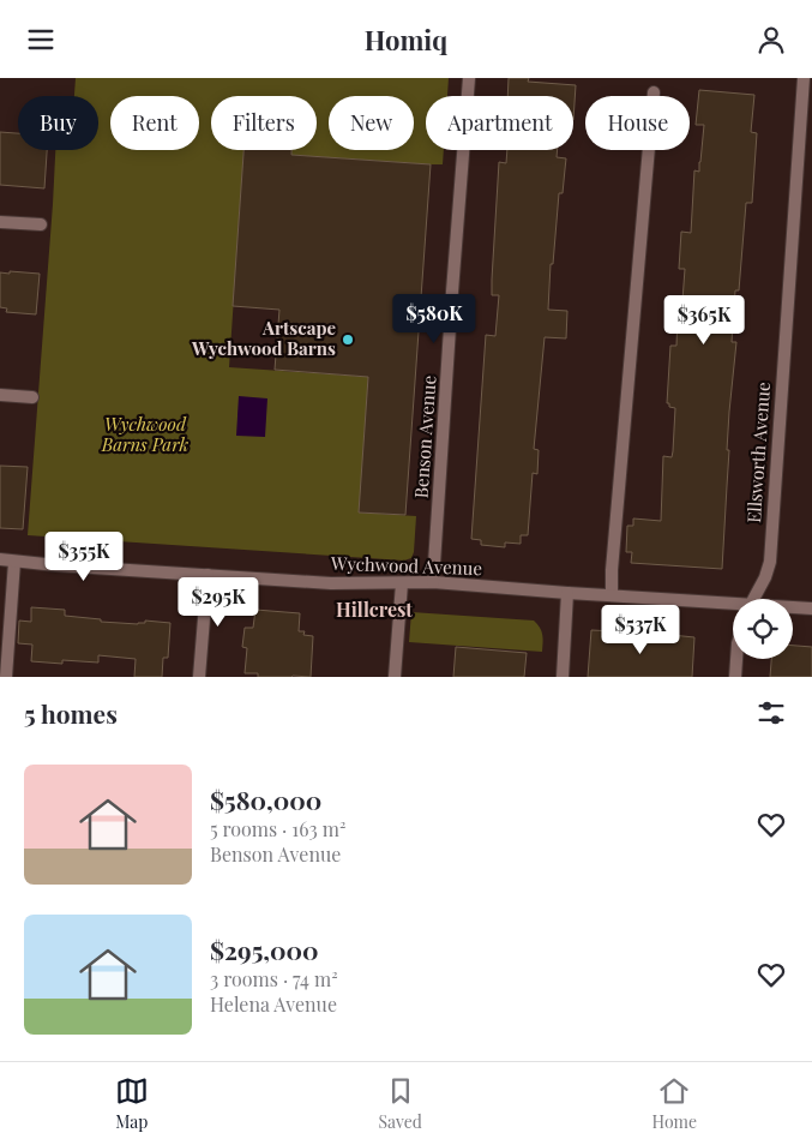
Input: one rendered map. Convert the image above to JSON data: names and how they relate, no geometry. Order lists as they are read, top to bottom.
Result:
{
  "streets": {
    "street": ["Benson Avenue", "Ellsworth Avenue", "Wychwood Avenue"]
  },
  "crossings": [
    ["Benson Avenue", "Wychwood Avenue"]
  ],
  "districts": ["Hillcrest"],
  "parks": ["Wychwood Barns Park"],
  "places": ["Artscape Wychwood Barns"],
  "page": {
    "header": "Homiq",
    "chip": [
      "Buy",
      "Rent",
      "Filters",
      "New",
      "Apartment",
      "House"
    ],
    "price": [
      "$580K",
      "$365K",
      "$355K",
      "$295K",
      "$537K"
    ],
    "heading": "5 homes",
    "list": [
      {
        "name": "$580,000",
        "note": "5 rooms · 163 m² · Benson Avenue"
      },
      {
        "name": "$295,000",
        "note": "3 rooms · 74 m² · Helena Avenue"
      }
    ],
    "tabs": ["Map", "Saved", "Home"]
  }
}
